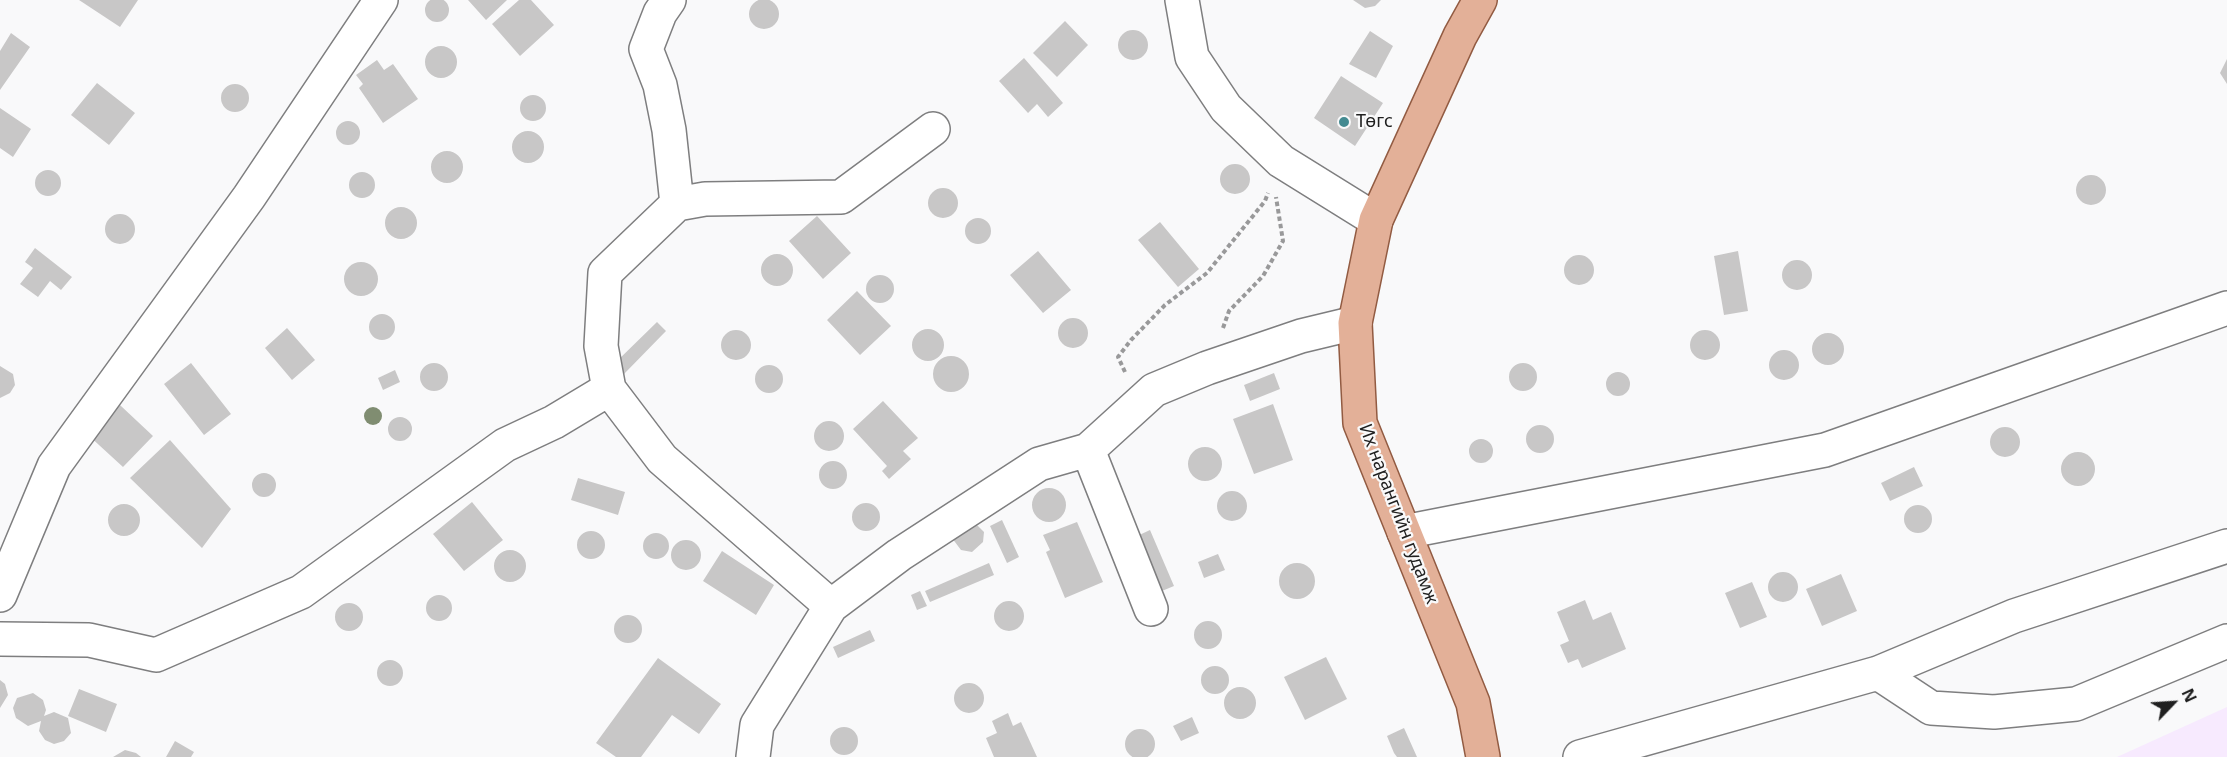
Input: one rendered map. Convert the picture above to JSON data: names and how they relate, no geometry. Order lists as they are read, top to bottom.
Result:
{
  "streets": {
    "main road": ["Их нарангийн гудамж"]
  },
  "places": ["Төгс"],
  "north": "top right"
}
